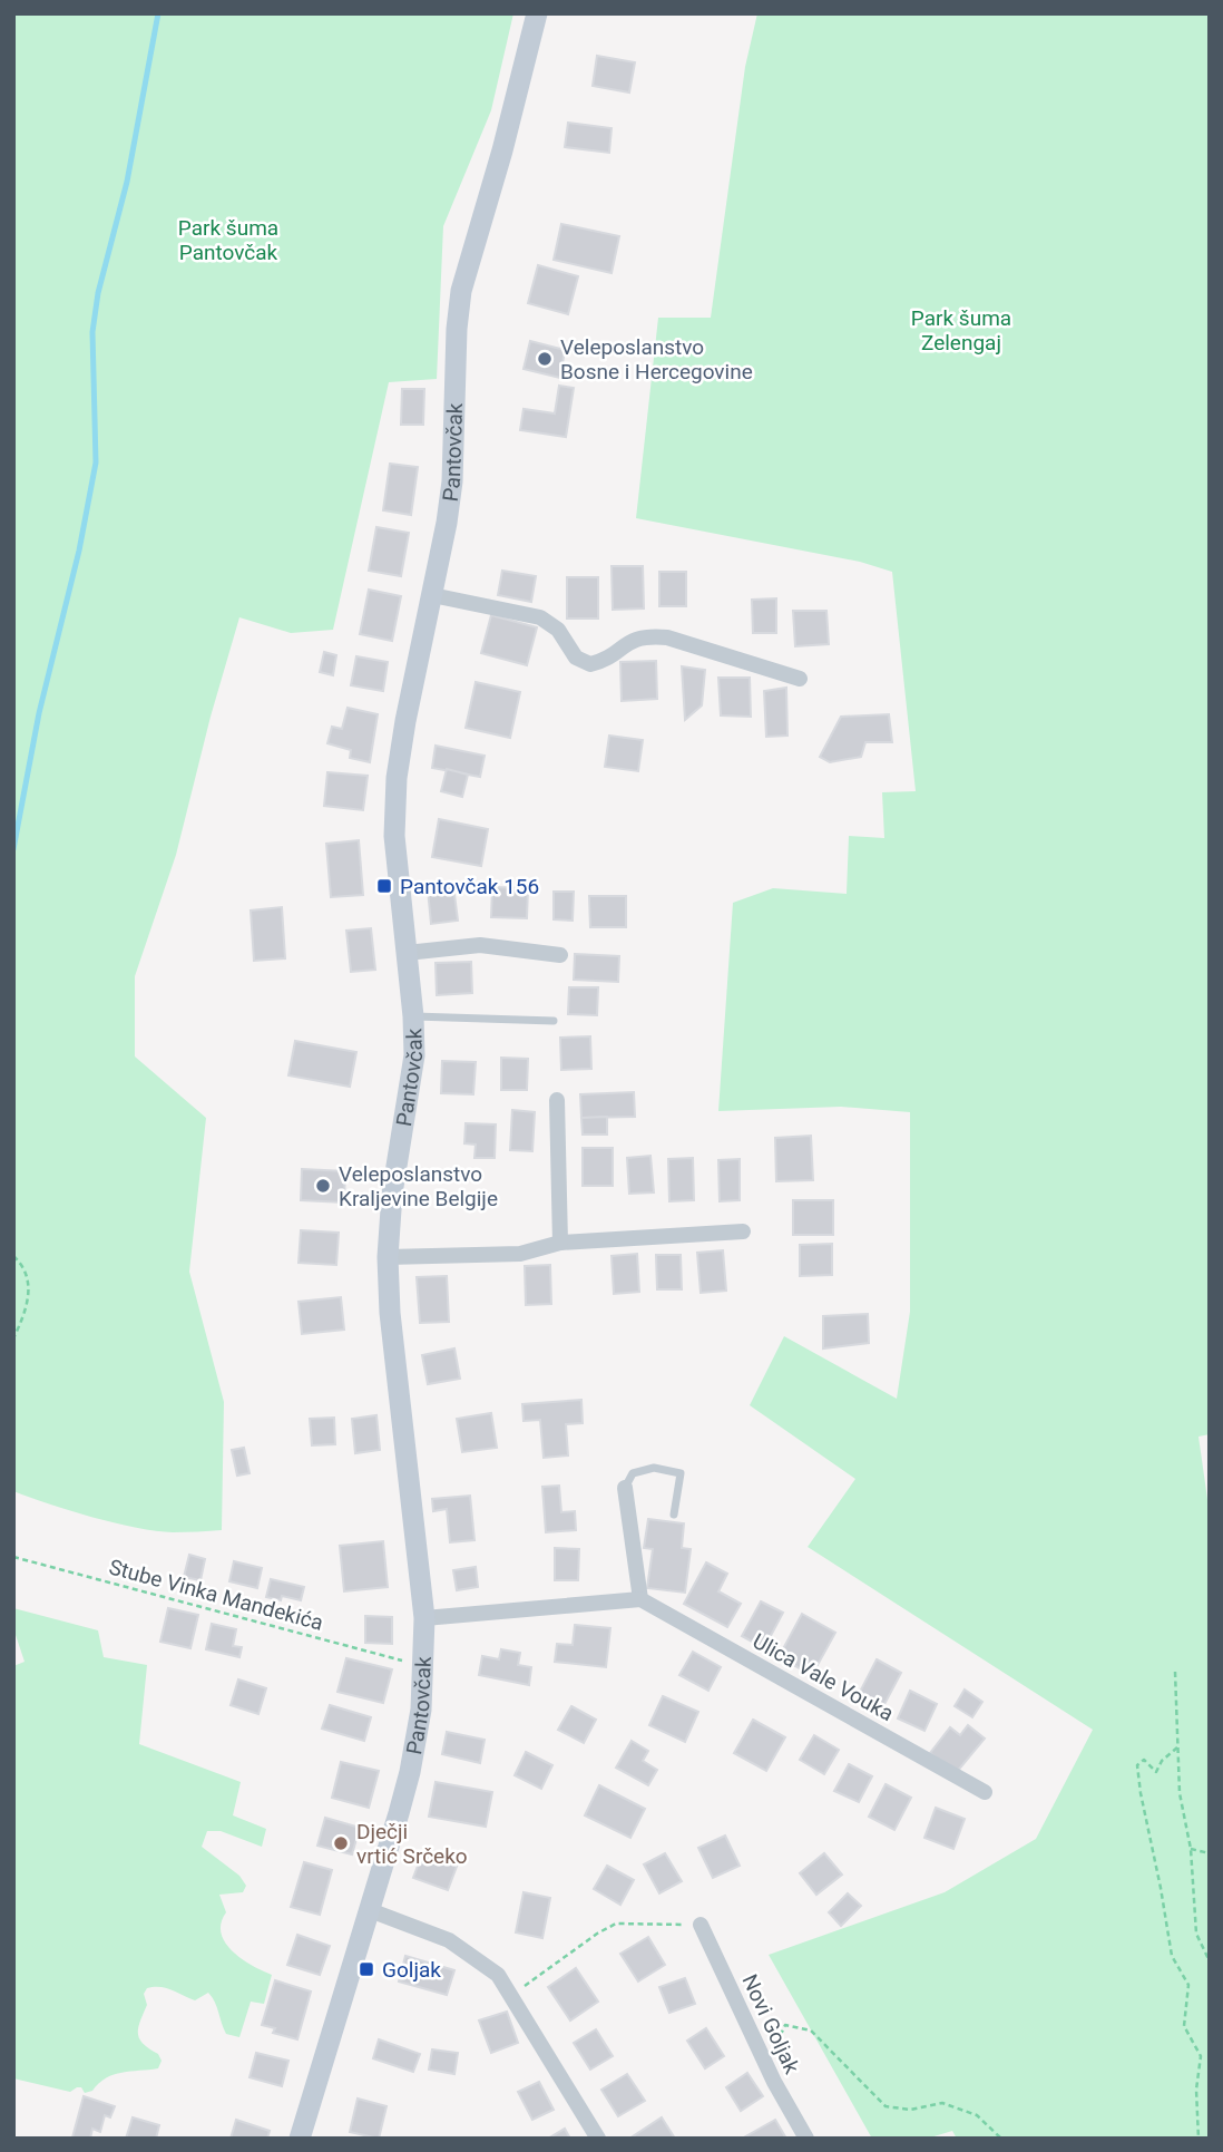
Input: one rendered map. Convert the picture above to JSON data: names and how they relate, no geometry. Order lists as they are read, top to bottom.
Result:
{
  "streets": {
    "main road": ["Pantovčak"],
    "street": ["Ulica Vale Vouka", "Novi Goljak"],
    "path": ["Stube Vinka Mandekića"]
  },
  "parks": ["Park šuma Pantovčak", "Park šuma Zelengaj"],
  "places": {
    "other": ["Veleposlanstvo Bosne i Hercegovine", "Veleposlanstvo Kraljevine Belgije", "Dječji vrtić Srčeko"],
    "transit": ["Pantovčak 156", "Goljak"]
  }
}
